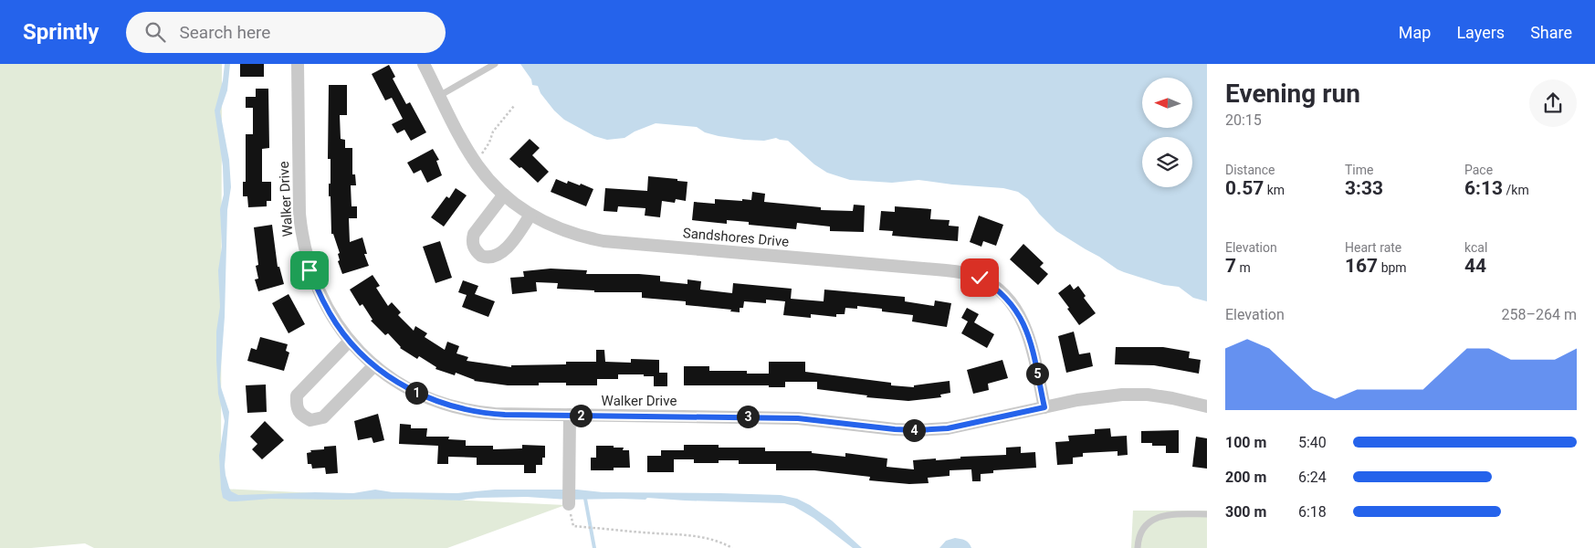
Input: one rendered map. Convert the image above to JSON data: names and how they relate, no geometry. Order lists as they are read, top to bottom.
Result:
{
  "streets": {
    "street": ["Walker Drive", "Sandshores Drive"]
  },
  "crossings": [
    ["Walker Drive", "Sandshores Drive"]
  ],
  "north": "left",
  "page": {
    "header": "Sprintly",
    "search": "Search here",
    "nav": ["Map", "Layers", "Share"],
    "heading": ["Evening run", "20:15"],
    "stats": [
      ["Distance", "0.57 km"],
      ["Time", "3:33"],
      ["Pace", "6:13 /km"],
      ["Elevation", "7 m"],
      ["Heart rate", "167 bpm"],
      ["kcal", "44"]
    ],
    "chart": ["Elevation", "258–264 m"],
    "pins": [
      "5",
      "1",
      "2",
      "3",
      "4"
    ],
    "list": [
      {
        "name": "100 m",
        "note": "5:40"
      },
      {
        "name": "200 m",
        "note": "6:24"
      },
      {
        "name": "300 m",
        "note": "6:18"
      }
    ]
  }
}
